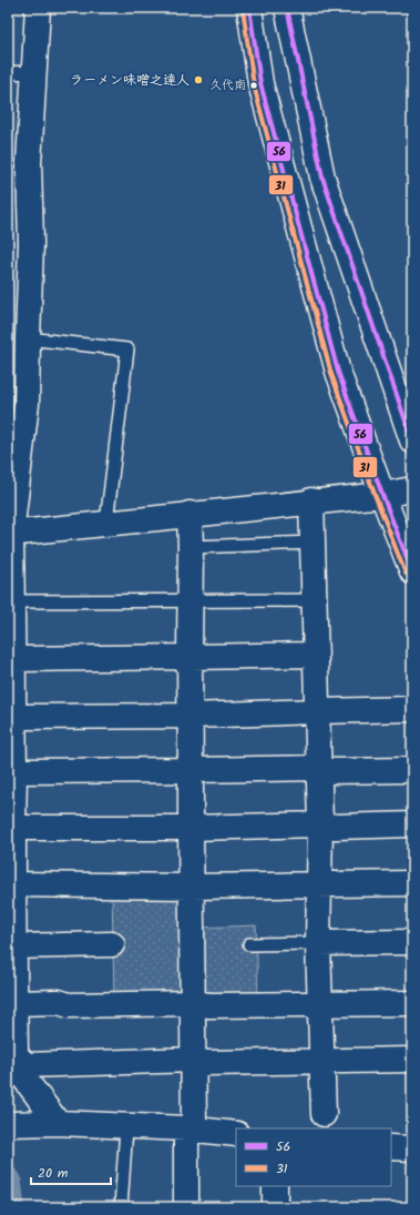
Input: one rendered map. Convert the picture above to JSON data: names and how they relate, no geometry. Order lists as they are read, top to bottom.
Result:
{
  "places": ["ラーメン味噌之達人", "久代南"],
  "lines": ["transit line 56", "transit line 31"],
  "legend": ["56", "31"],
  "scale_bar": "20 m"
}
